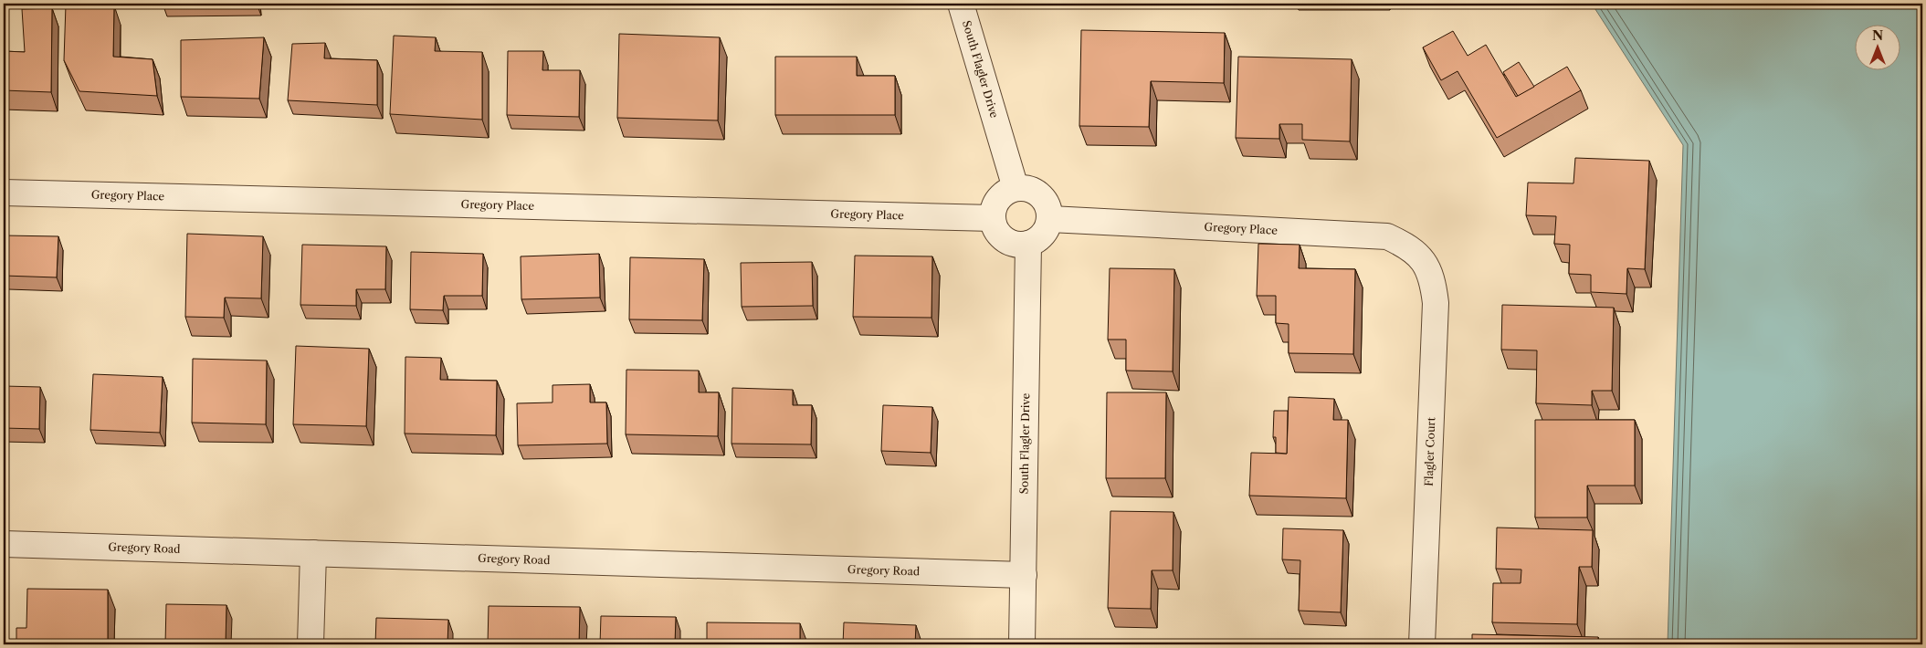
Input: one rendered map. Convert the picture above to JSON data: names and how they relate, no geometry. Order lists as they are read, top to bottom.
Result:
{
  "streets": {
    "street": [
      "South Flagler Drive",
      "Gregory Place",
      "Flagler Court",
      "Gregory Road"
    ]
  },
  "crossings": [
    ["South Flagler Drive", "Gregory Place"],
    ["South Flagler Drive", "Gregory Road"],
    ["Gregory Place", "Flagler Court"]
  ],
  "north": "top"
}
